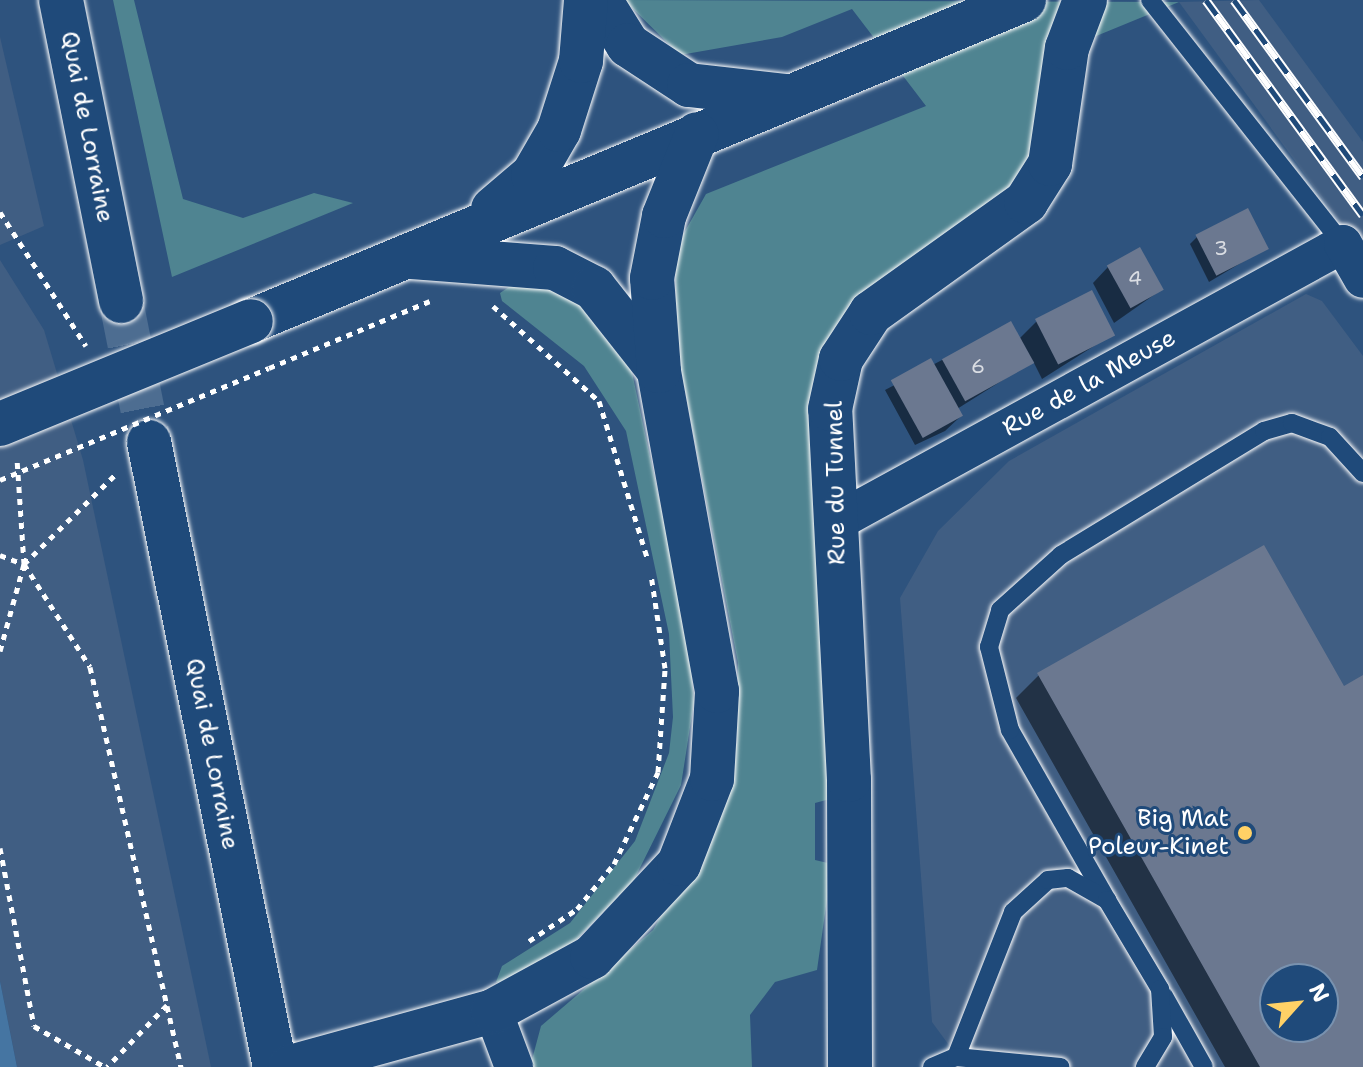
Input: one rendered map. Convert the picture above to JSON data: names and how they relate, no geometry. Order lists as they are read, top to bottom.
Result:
{
  "streets": {
    "main road": ["Quai de Lorraine", "Rue du Tunnel"],
    "street": ["Rue de la Meuse"]
  },
  "crossings": [
    ["Rue de la Meuse", "Rue du Tunnel"]
  ],
  "places": ["Big Mat Poleur-Kinet"],
  "house_numbers": ["3", "4", "6"],
  "north": "top right"
}
